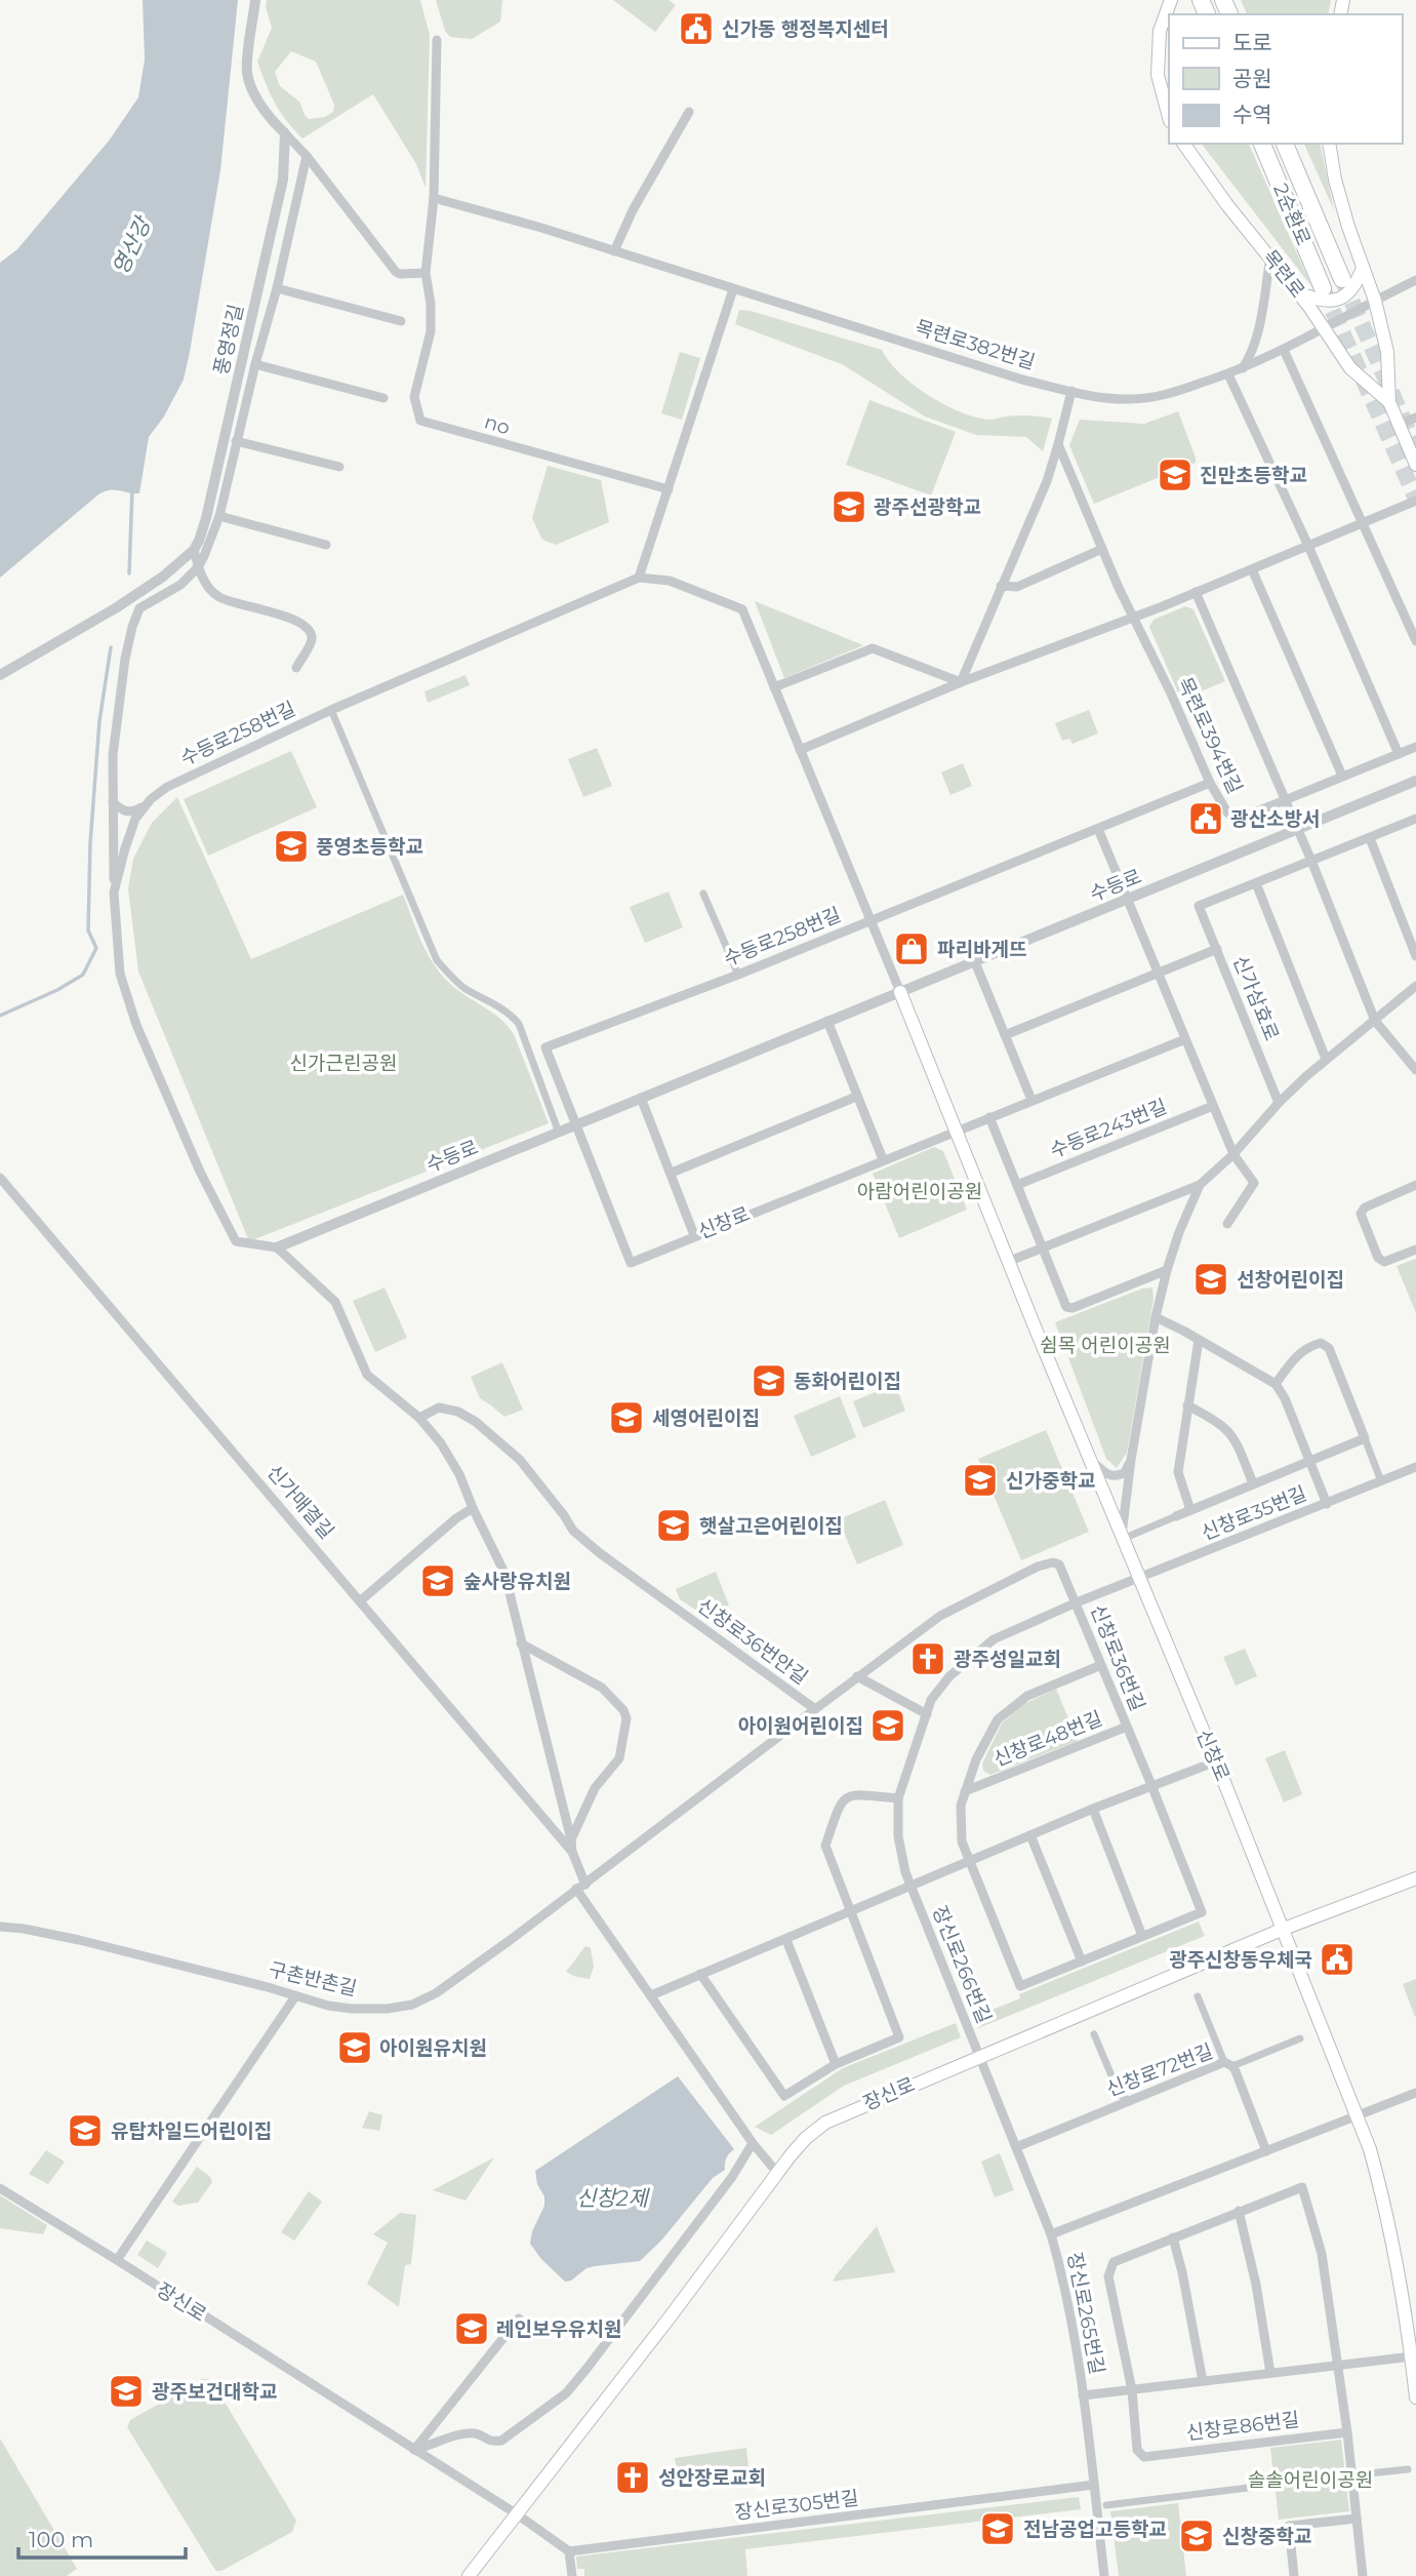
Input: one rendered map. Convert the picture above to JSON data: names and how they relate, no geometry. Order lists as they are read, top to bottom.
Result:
{
  "streets": {
    "highway": ["2순환로"],
    "main road": ["목련로", "신창로", "장신로"],
    "street": [
      "풍영정길",
      "목련로382번길",
      "no",
      "수등로258번길",
      "목련로394번길",
      "수등로",
      "신가삼효로",
      "수등로243번길",
      "신가매결길",
      "신창로35번길",
      "신창로36번안길",
      "신창로36번길",
      "신창로48번길",
      "장신로266번길",
      "구촌반촌길",
      "신창로72번길",
      "장신로265번길",
      "신창로86번길",
      "장신로305번길"
    ]
  },
  "crossings": [
    ["목련로", "목련로382번길"],
    ["풍영정길", "수등로258번길"],
    ["수등로258번길", "목련로394번길"],
    ["수등로258번길", "수등로"],
    ["수등로258번길", "신창로"],
    ["수등로258번길", "신가매결길"],
    ["수등로", "신창로"],
    ["수등로", "신가매결길"],
    ["신창로", "신창로35번길"],
    ["신창로", "신창로36번길"],
    ["신창로", "장신로"],
    ["신가매결길", "신창로36번안길"],
    ["신가매결길", "구촌반촌길"],
    ["신가매결길", "장신로"],
    ["신창로35번길", "신창로36번길"],
    ["신창로36번안길", "신창로36번길"],
    ["신창로36번길", "신창로48번길"],
    ["신창로36번길", "장신로266번길"],
    ["장신로266번길", "장신로"],
    ["장신로266번길", "장신로265번길"],
    ["신창로72번길", "장신로265번길"],
    ["장신로", "장신로265번길"],
    ["장신로265번길", "장신로305번길"]
  ],
  "water": ["영산강", "신창2제"],
  "parks": [
    "신가근린공원",
    "아람어린이공원",
    "쉼목 어린이공원",
    "솔솔어린이공원"
  ],
  "places": {
    "public building": ["신가동 행정복지센터", "광산소방서", "광주신창동우체국"],
    "school or university": [
      "진만초등학교",
      "광주선광학교",
      "풍영초등학교",
      "선창어린이집",
      "동화어린이집",
      "세영어린이집",
      "신가중학교",
      "햇살고은어린이집",
      "숲사랑유치원",
      "아이원어린이집",
      "아이원유치원",
      "유탑차일드어린이집",
      "레인보우유치원",
      "광주보건대학교",
      "전남공업고등학교",
      "신창중학교"
    ],
    "shop": ["파리바게뜨"],
    "church": ["광주성일교회", "성안장로교회"]
  },
  "legend": ["도로", "공원", "수역"],
  "scale_bar": "100 m"
}
